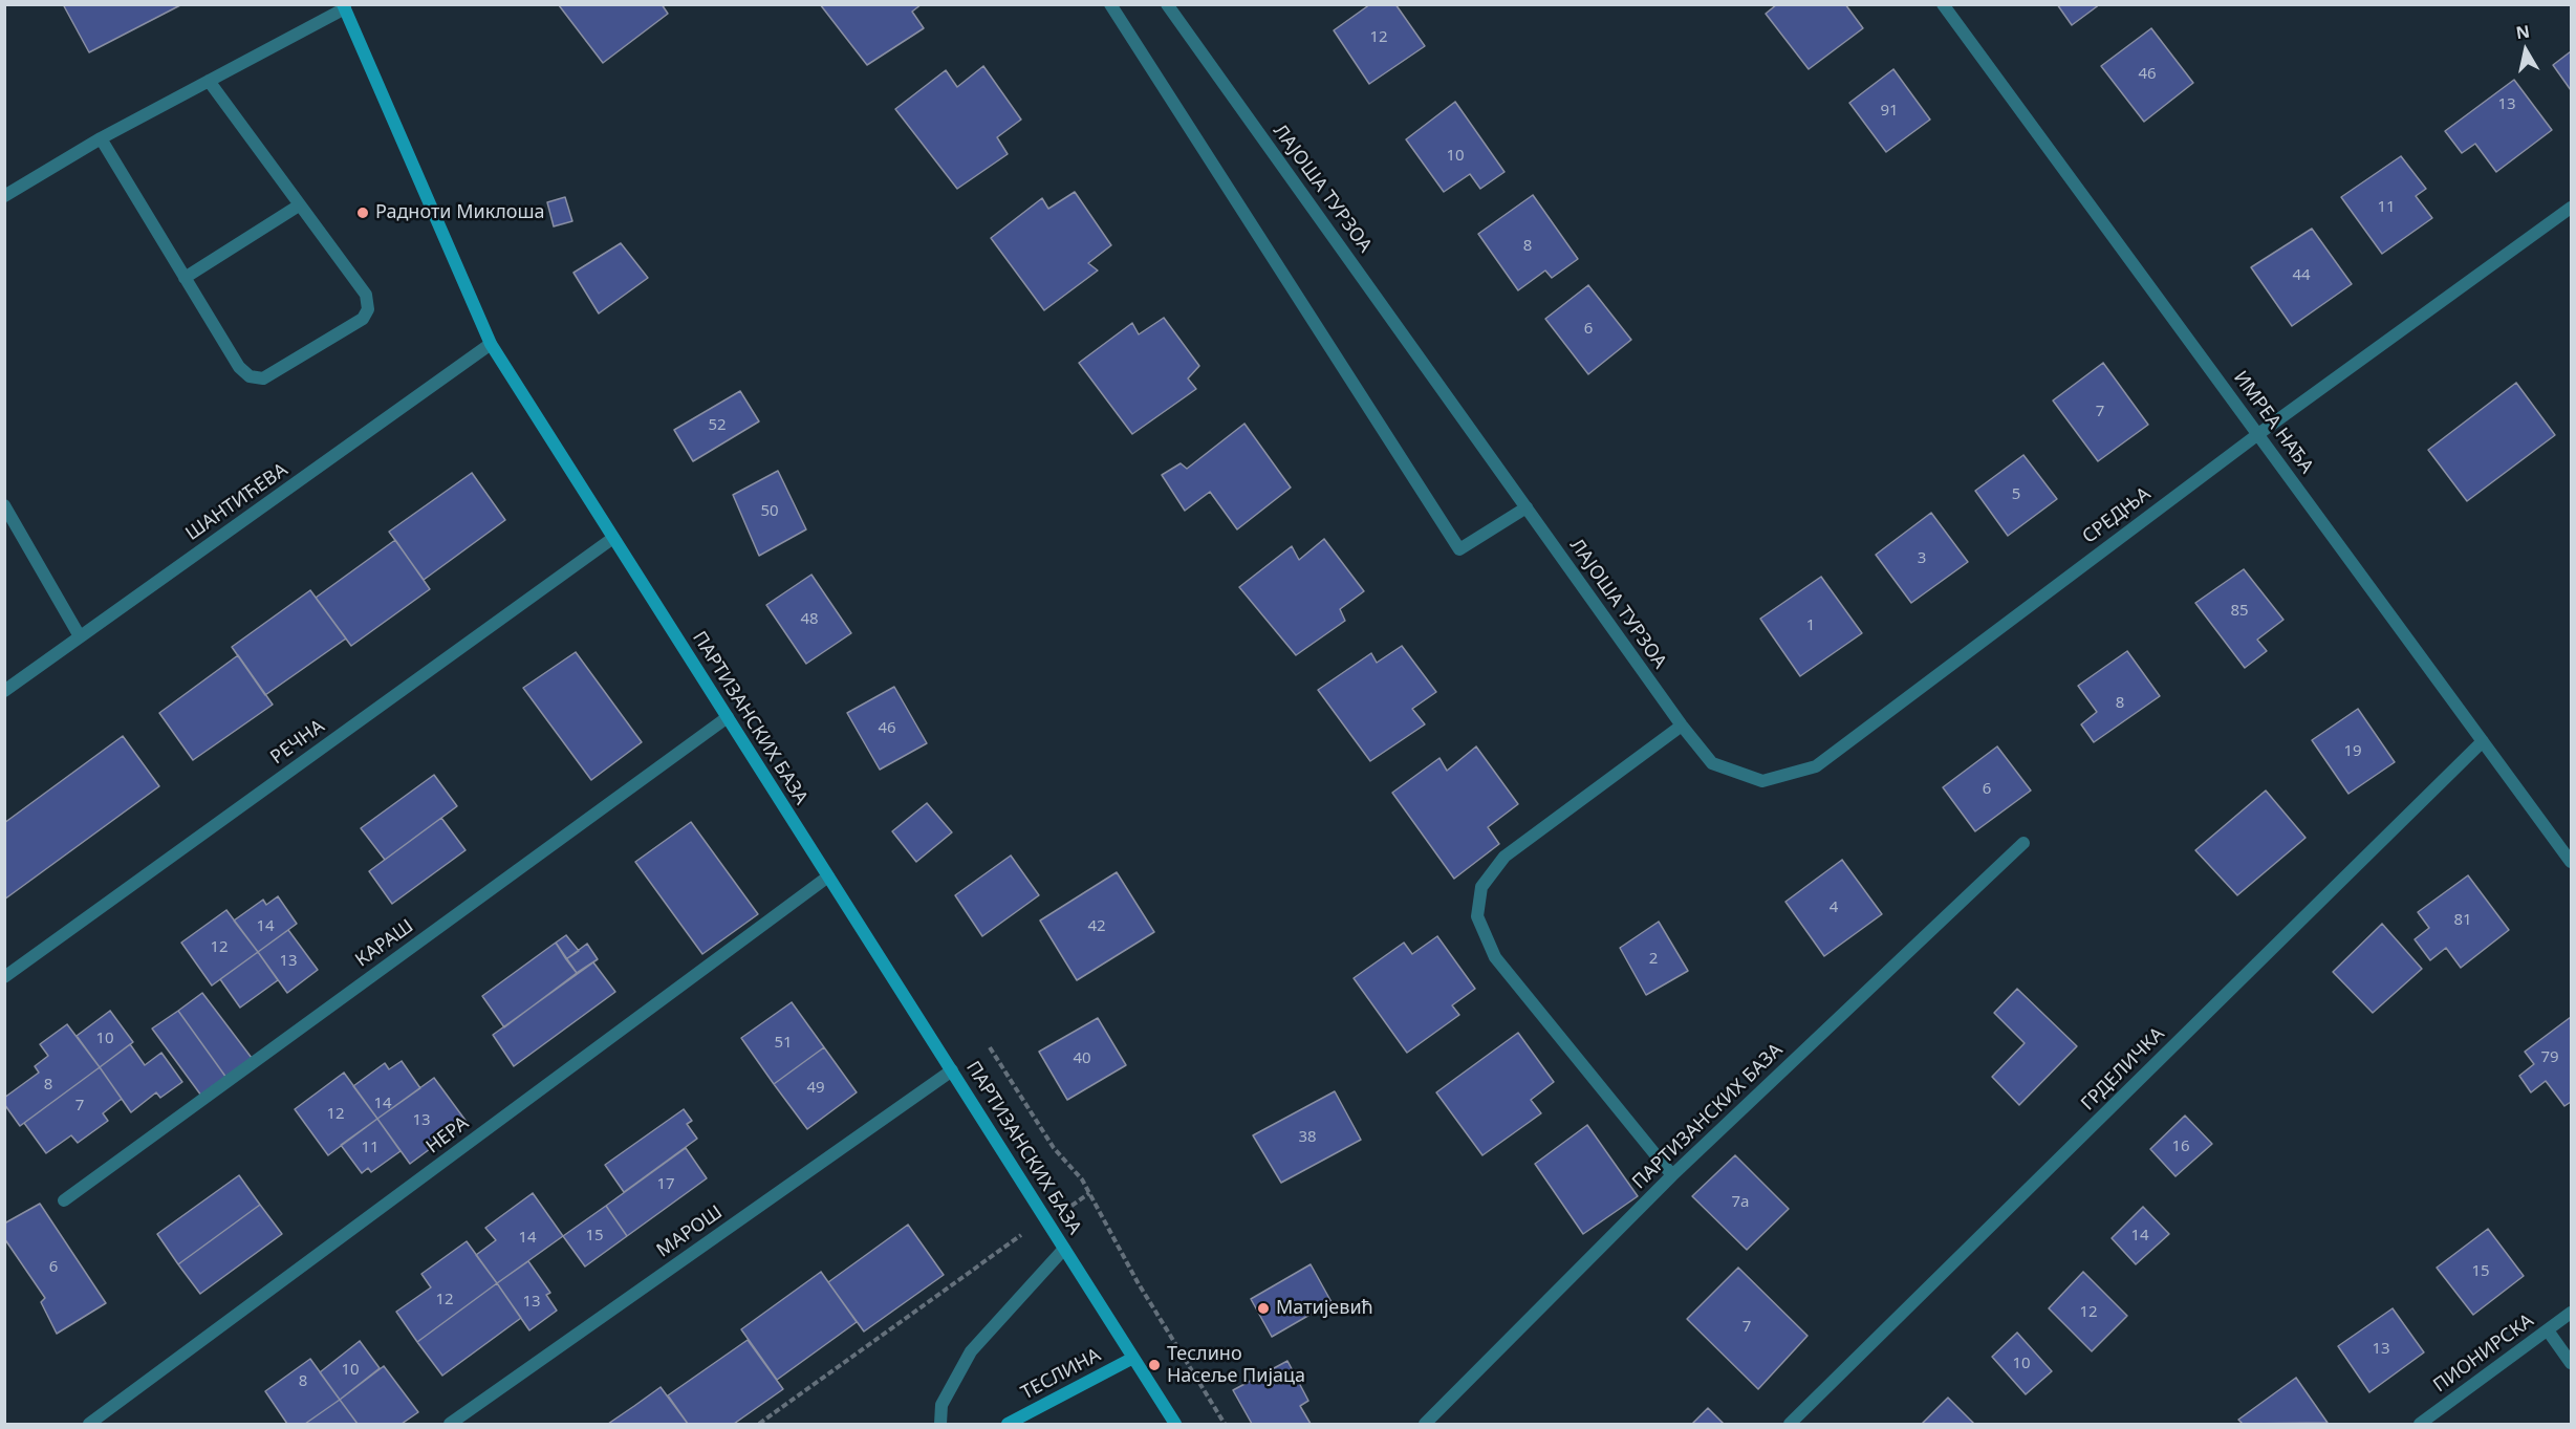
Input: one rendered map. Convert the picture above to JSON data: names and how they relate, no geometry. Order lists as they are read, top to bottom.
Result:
{
  "streets": {
    "street": [
      "ЛАЈОША ТУРЗОА",
      "ИМРЕА НАЂА",
      "ШАНТИЋЕВА",
      "СРЕДЊА",
      "ПАРТИЗАНСКИХ БАЗА",
      "РЕЧНА",
      "КАРАШ",
      "ГРДЕЛИЧКА",
      "НЕРА",
      "МАРОШ",
      "ПИОНИРСКА",
      "ТЕСЛИНА"
    ]
  },
  "crossings": [
    ["ЛАЈОША ТУРЗОА", "СРЕДЊА"],
    ["ИМРЕА НАЂА", "СРЕДЊА"],
    ["ИМРЕА НАЂА", "ГРДЕЛИЧКА"],
    ["ШАНТИЋЕВА", "ПАРТИЗАНСКИХ БАЗА"],
    ["ПАРТИЗАНСКИХ БАЗА", "РЕЧНА"],
    ["ПАРТИЗАНСКИХ БАЗА", "КАРАШ"],
    ["ПАРТИЗАНСКИХ БАЗА", "НЕРА"],
    ["ПАРТИЗАНСКИХ БАЗА", "МАРОШ"],
    ["ПАРТИЗАНСКИХ БАЗА", "ТЕСЛИНА"]
  ],
  "places": ["Радноти Миклоша", "Матијевић", "Теслино Насеље Пијаца"],
  "house_numbers": [
    "12",
    "46",
    "13",
    "91",
    "10",
    "11",
    "8",
    "44",
    "6",
    "7",
    "52",
    "5",
    "50",
    "3",
    "85",
    "48",
    "1",
    "8",
    "46",
    "19",
    "6",
    "4",
    "81",
    "14",
    "42",
    "12",
    "2",
    "13",
    "10",
    "51",
    "79",
    "40",
    "8",
    "49",
    "14",
    "7",
    "12",
    "13",
    "38",
    "16",
    "11",
    "17",
    "7a",
    "15",
    "14",
    "14",
    "6",
    "15",
    "12",
    "13",
    "12",
    "7",
    "13",
    "10",
    "10",
    "8"
  ],
  "north": "top"
}
